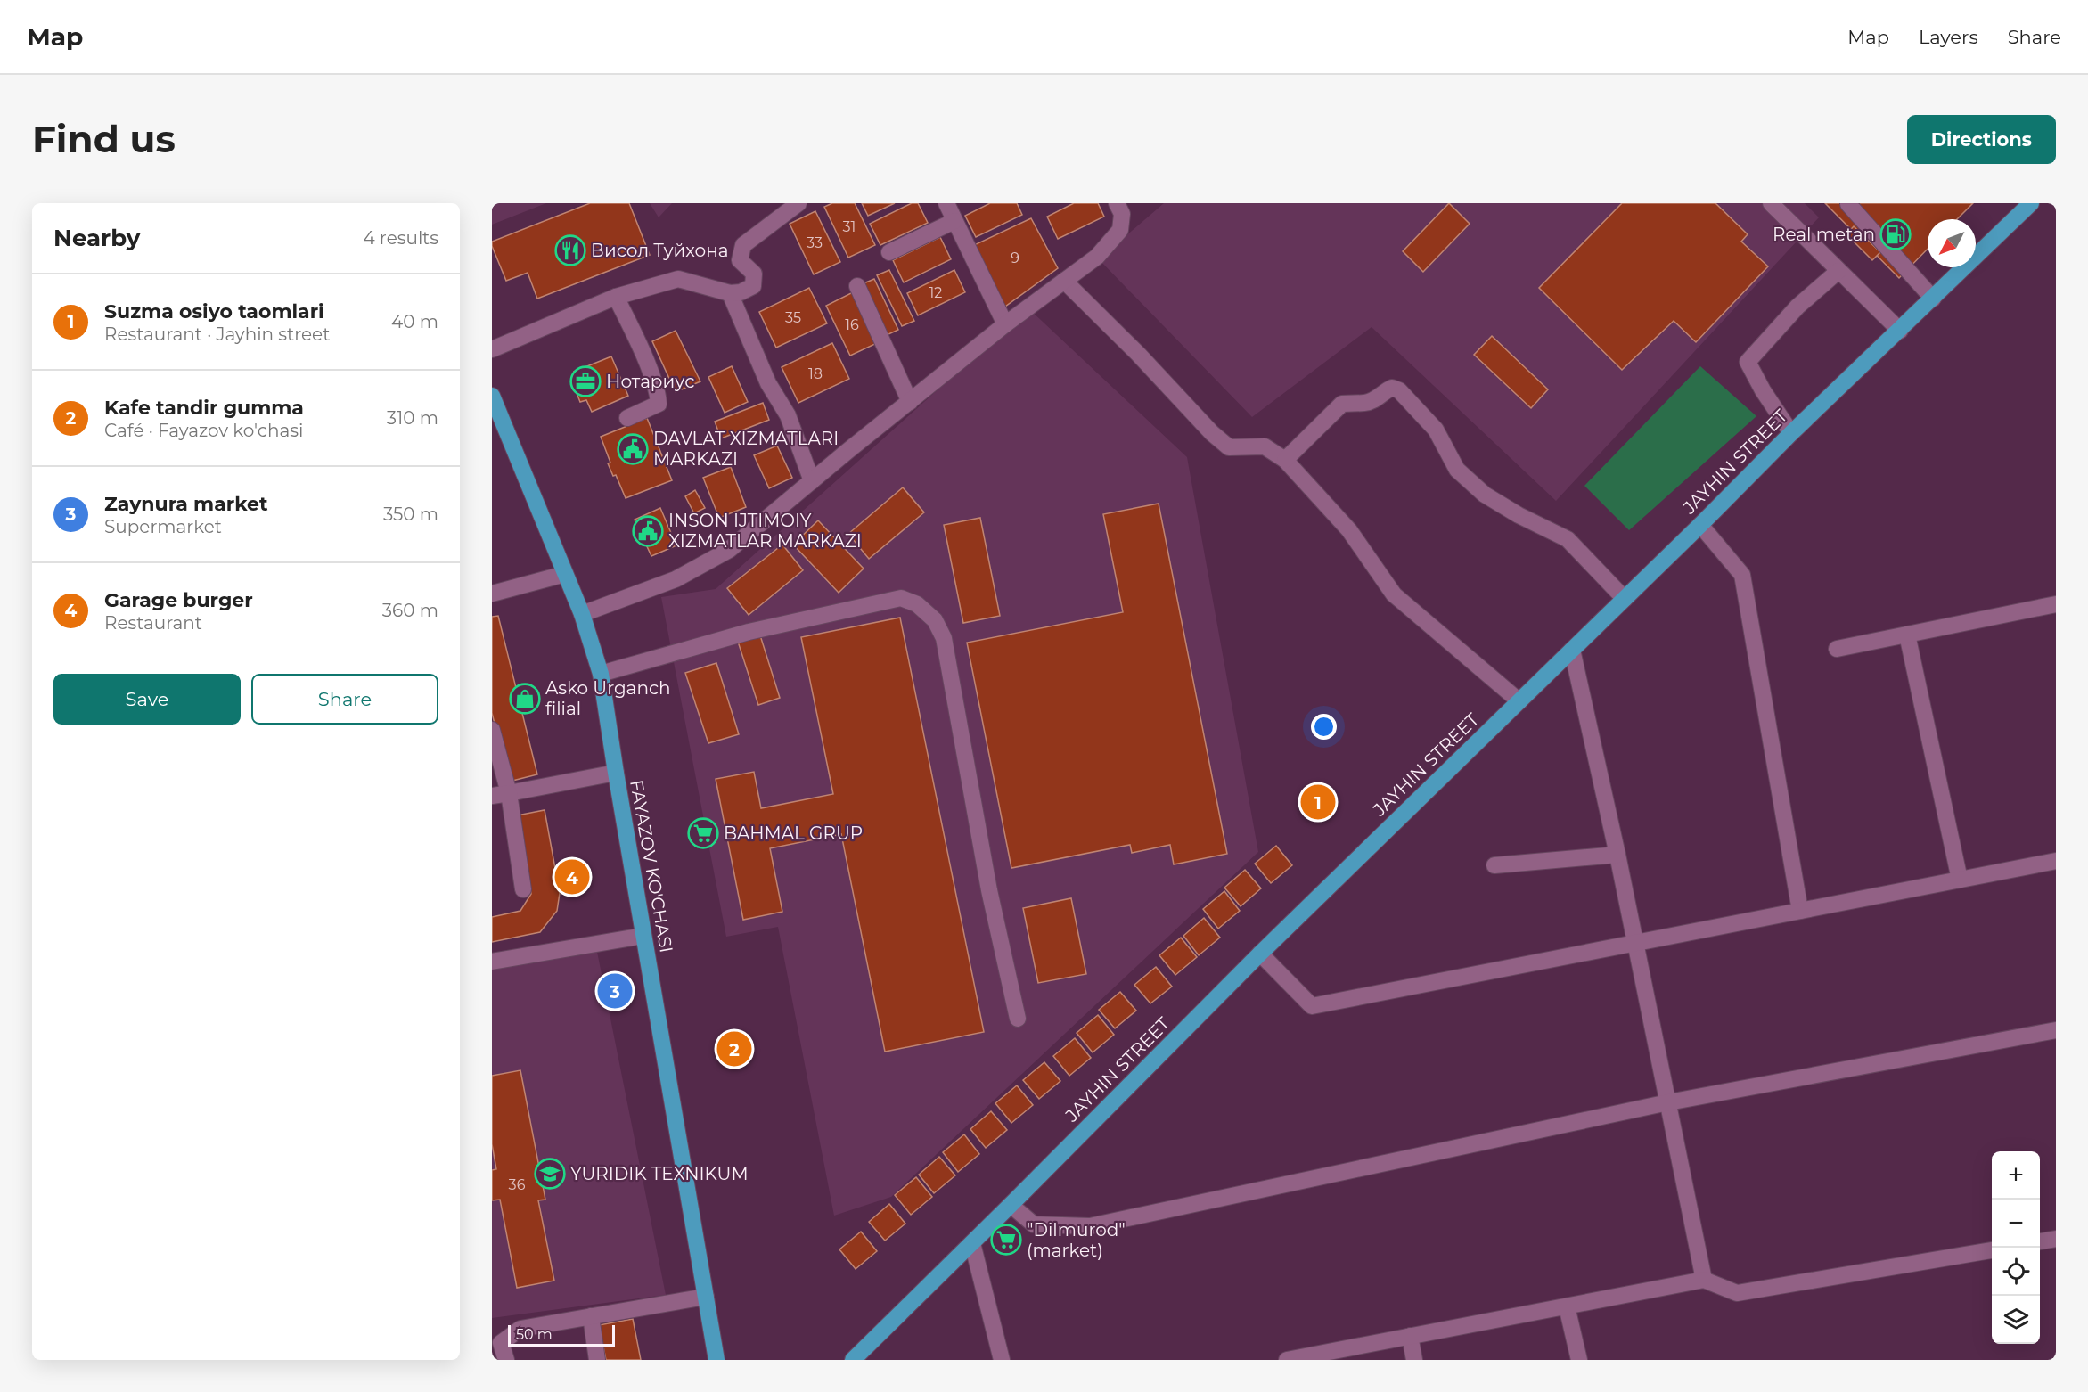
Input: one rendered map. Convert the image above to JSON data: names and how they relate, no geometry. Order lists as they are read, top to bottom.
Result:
{
  "streets": {
    "main road": ["JAYHIN STREET", "FAYAZOV KO'CHASI"]
  },
  "places": {
    "fuel station": ["Real metan"],
    "restaurant": ["Висол Туйхона"],
    "office": ["Нотариус"],
    "public building": ["DAVLAT XIZMATLARI MARKAZI", "INSON IJTIMOIY XIZMATLAR MARKAZI"],
    "shop": ["Asko Urganch filial"],
    "supermarket": ["BAHMAL GRUP", "\"Dilmurod\" (market)"],
    "school or university": ["YURIDIK TEXNIKUM"]
  },
  "house_numbers": [
    "31",
    "33",
    "9",
    "12",
    "35",
    "16",
    "18",
    "36"
  ],
  "scale_bar": "50 m",
  "north": "bottom left",
  "page": {
    "header": "Map",
    "nav": ["Map", "Layers", "Share"],
    "buttons": [
      "Directions",
      ["Save", "Share"]
    ],
    "title": "Find us",
    "heading": ["Nearby", "4 results"],
    "list": [
      {
        "mark": "1",
        "name": "Suzma osiyo taomlari",
        "note": "Restaurant · Jayhin street",
        "value": "40 m"
      },
      {
        "mark": "2",
        "name": "Kafe tandir gumma",
        "note": "Café · Fayazov ko'chasi",
        "value": "310 m"
      },
      {
        "mark": "3",
        "name": "Zaynura market",
        "note": "Supermarket",
        "value": "350 m"
      },
      {
        "mark": "4",
        "name": "Garage burger",
        "note": "Restaurant",
        "value": "360 m"
      }
    ],
    "pins": [
      "1",
      "4",
      "3",
      "2"
    ],
    "map_buttons": ["+", "−"],
    "scale": "50 m"
  }
}
